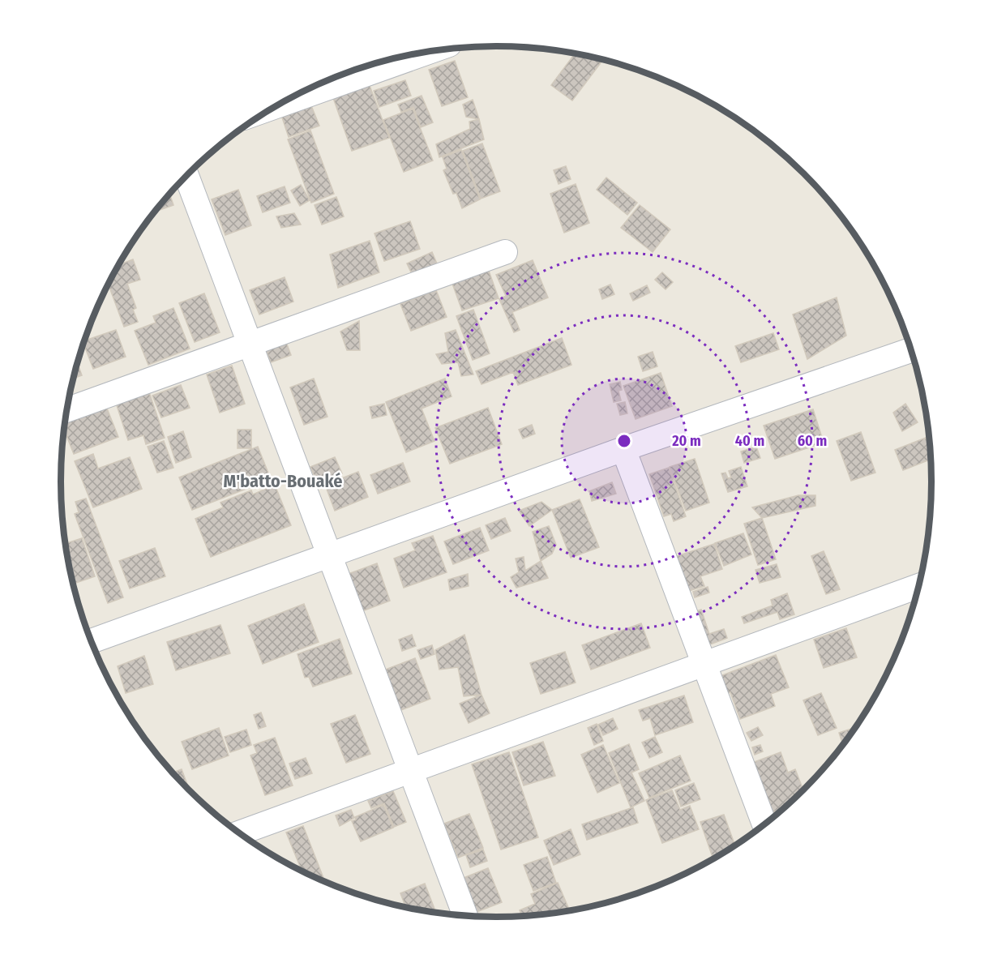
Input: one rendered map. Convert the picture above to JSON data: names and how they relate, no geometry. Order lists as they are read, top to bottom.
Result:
{
  "districts": ["M'batto-Bouaké"],
  "rings": ["20 m", "40 m", "60 m"]
}
